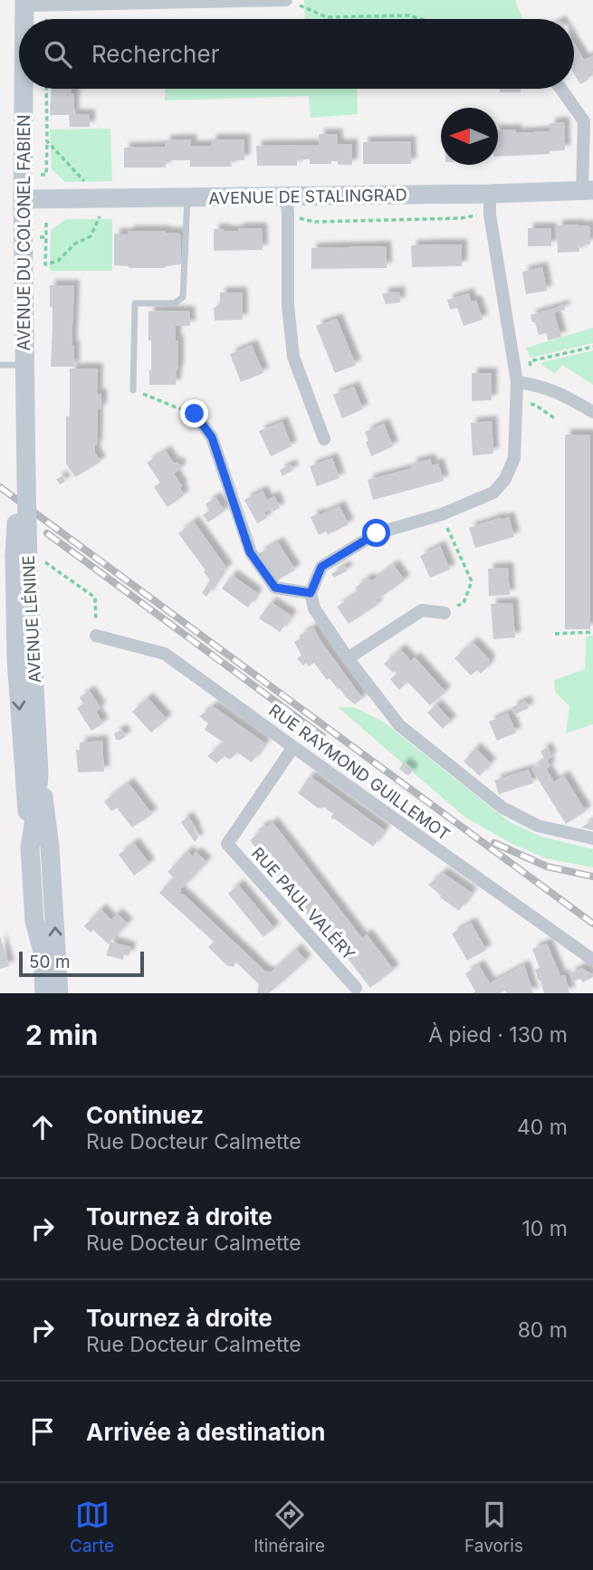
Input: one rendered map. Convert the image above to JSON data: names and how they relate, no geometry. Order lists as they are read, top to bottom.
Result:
{
  "streets": {
    "main road": ["AVENUE DE STALINGRAD", "AVENUE DU COLONEL FABIEN", "AVENUE LÉNINE"],
    "street": ["RUE RAYMOND GUILLEMOT", "RUE PAUL VALÉRY"]
  },
  "crossings": [
    ["AVENUE DE STALINGRAD", "AVENUE DU COLONEL FABIEN"],
    ["AVENUE DU COLONEL FABIEN", "AVENUE LÉNINE"],
    ["RUE RAYMOND GUILLEMOT", "RUE PAUL VALÉRY"]
  ],
  "scale_bar": "50 m",
  "north": "left",
  "page": {
    "search": "Rechercher",
    "scale": "50 m",
    "heading": ["2 min", "À pied · 130 m"],
    "list": [
      ["Continuez", "Rue Docteur Calmette", "40 m"],
      ["Tournez à droite", "Rue Docteur Calmette", "10 m"],
      ["Tournez à droite", "Rue Docteur Calmette", "80 m"],
      "Arrivée à destination"
    ],
    "nav": ["Carte", "Itinéraire", "Favoris"]
  }
}
